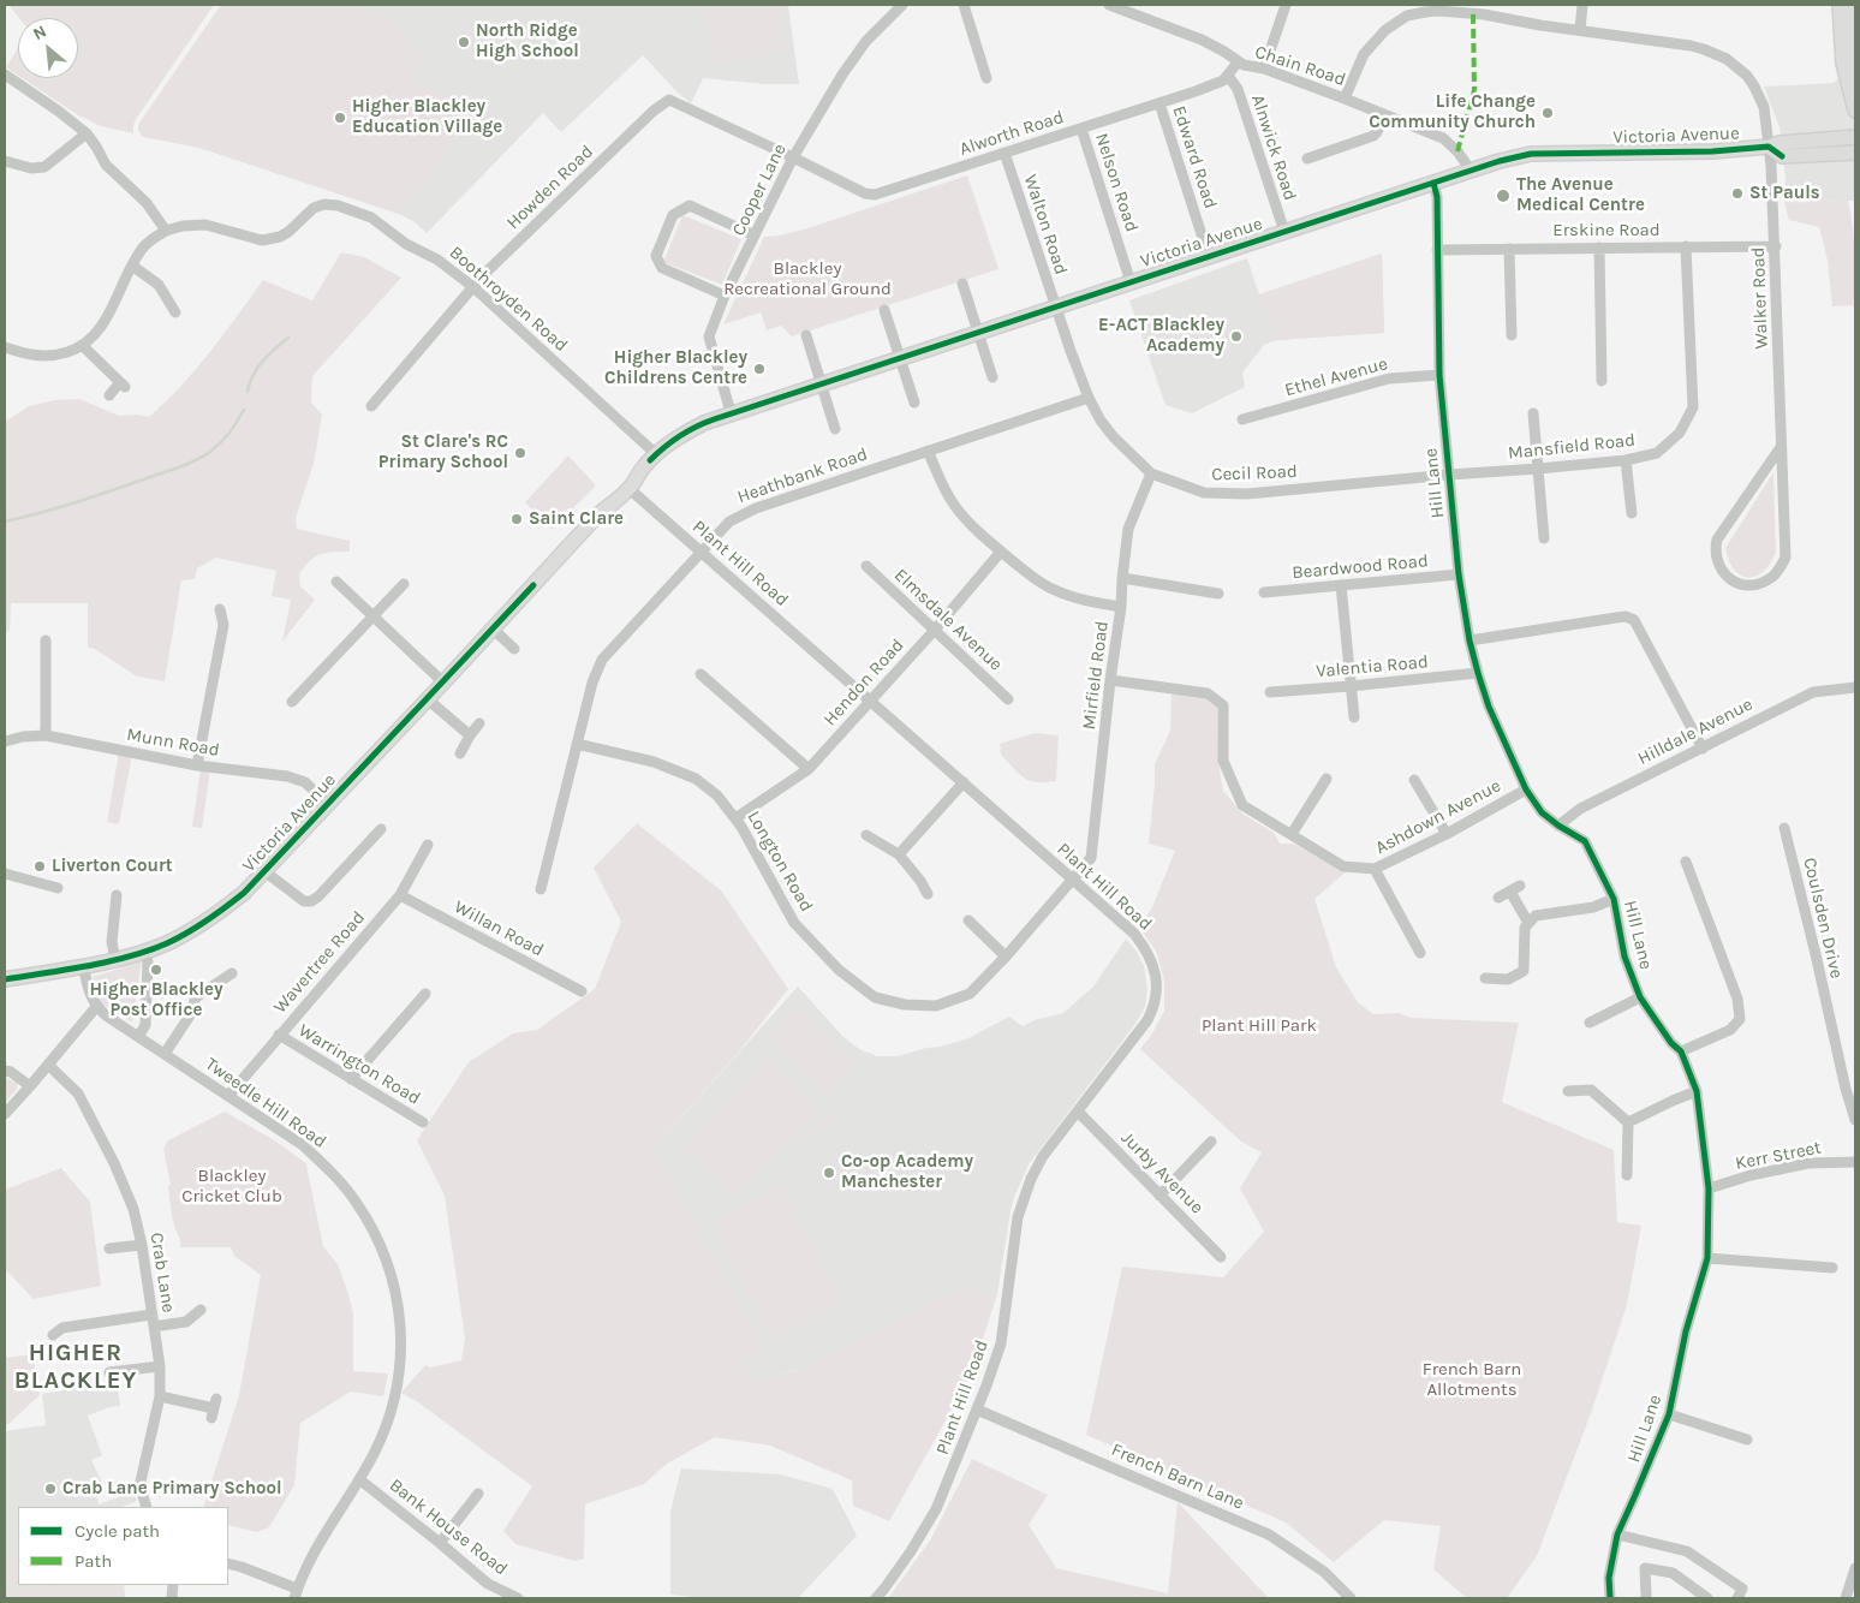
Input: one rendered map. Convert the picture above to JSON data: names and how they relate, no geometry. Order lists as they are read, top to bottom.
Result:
{
  "streets": {
    "main road": ["Victoria Avenue"],
    "street": [
      "Chain Road",
      "Alworth Road",
      "Alnwick Road",
      "Edward Road",
      "Nelson Road",
      "Howden Road",
      "Cooper Lane",
      "Walton Road",
      "Erskine Road",
      "Walker Road",
      "Boothroyden Road",
      "Ethel Avenue",
      "Mansfield Road",
      "Cecil Road",
      "Heathbank Road",
      "Hill Lane",
      "Plant Hill Road",
      "Beardwood Road",
      "Elmsdale Avenue",
      "Valentia Road",
      "Mirfield Road",
      "Hendon Road",
      "Hilldale Avenue",
      "Munn Road",
      "Ashdown Avenue",
      "Longton Road",
      "Coulsden Drive",
      "Willan Road",
      "Wavertree Road",
      "Warrington Road",
      "Tweedle Hill Road",
      "Kerr Street",
      "Jurby Avenue",
      "Crab Lane",
      "French Barn Lane",
      "Bank House Road"
    ]
  },
  "crossings": [
    ["Chain Road", "Alworth Road"],
    ["Chain Road", "Victoria Avenue"],
    ["Alworth Road", "Alnwick Road"],
    ["Alworth Road", "Edward Road"],
    ["Alworth Road", "Nelson Road"],
    ["Alworth Road", "Howden Road"],
    ["Alworth Road", "Cooper Lane"],
    ["Alworth Road", "Walton Road"],
    ["Victoria Avenue", "Alnwick Road"],
    ["Victoria Avenue", "Edward Road"],
    ["Victoria Avenue", "Nelson Road"],
    ["Victoria Avenue", "Cooper Lane"],
    ["Victoria Avenue", "Walton Road"],
    ["Victoria Avenue", "Walker Road"],
    ["Victoria Avenue", "Boothroyden Road"],
    ["Victoria Avenue", "Cecil Road"],
    ["Victoria Avenue", "Hill Lane"],
    ["Victoria Avenue", "Plant Hill Road"],
    ["Victoria Avenue", "Munn Road"],
    ["Howden Road", "Cooper Lane"],
    ["Howden Road", "Boothroyden Road"],
    ["Walton Road", "Cecil Road"],
    ["Erskine Road", "Walker Road"],
    ["Erskine Road", "Mansfield Road"],
    ["Erskine Road", "Hill Lane"],
    ["Ethel Avenue", "Hill Lane"],
    ["Mansfield Road", "Cecil Road"],
    ["Mansfield Road", "Hill Lane"],
    ["Cecil Road", "Heathbank Road"],
    ["Cecil Road", "Hill Lane"],
    ["Cecil Road", "Mirfield Road"],
    ["Heathbank Road", "Plant Hill Road"],
    ["Heathbank Road", "Longton Road"],
    ["Hill Lane", "Beardwood Road"],
    ["Hill Lane", "Valentia Road"],
    ["Hill Lane", "Hilldale Avenue"],
    ["Hill Lane", "Ashdown Avenue"],
    ["Hill Lane", "Kerr Street"],
    ["Plant Hill Road", "Mirfield Road"],
    ["Plant Hill Road", "Hendon Road"],
    ["Plant Hill Road", "Longton Road"],
    ["Plant Hill Road", "Jurby Avenue"],
    ["Plant Hill Road", "French Barn Lane"],
    ["Elmsdale Avenue", "Hendon Road"],
    ["Mirfield Road", "Ashdown Avenue"],
    ["Mirfield Road", "Longton Road"],
    ["Hendon Road", "Longton Road"],
    ["Willan Road", "Wavertree Road"],
    ["Wavertree Road", "Warrington Road"],
    ["Wavertree Road", "Tweedle Hill Road"],
    ["Tweedle Hill Road", "Bank House Road"]
  ],
  "districts": ["HIGHER BLACKLEY"],
  "parks": [
    "Blackley Recreational Ground",
    "Plant Hill Park",
    "Blackley Cricket Club",
    "French Barn Allotments"
  ],
  "places": [
    "North Ridge High School",
    "Life Change Community Church",
    "Higher Blackley Education Village",
    "St Pauls",
    "The Avenue Medical Centre",
    "E-ACT Blackley Academy",
    "Higher Blackley Childrens Centre",
    "St Clare's RC Primary School",
    "Saint Clare",
    "Liverton Court",
    "Higher Blackley Post Office",
    "Co-op Academy Manchester",
    "Crab Lane Primary School"
  ],
  "legend": ["Cycle path", "Path"],
  "north": "top left"
}
